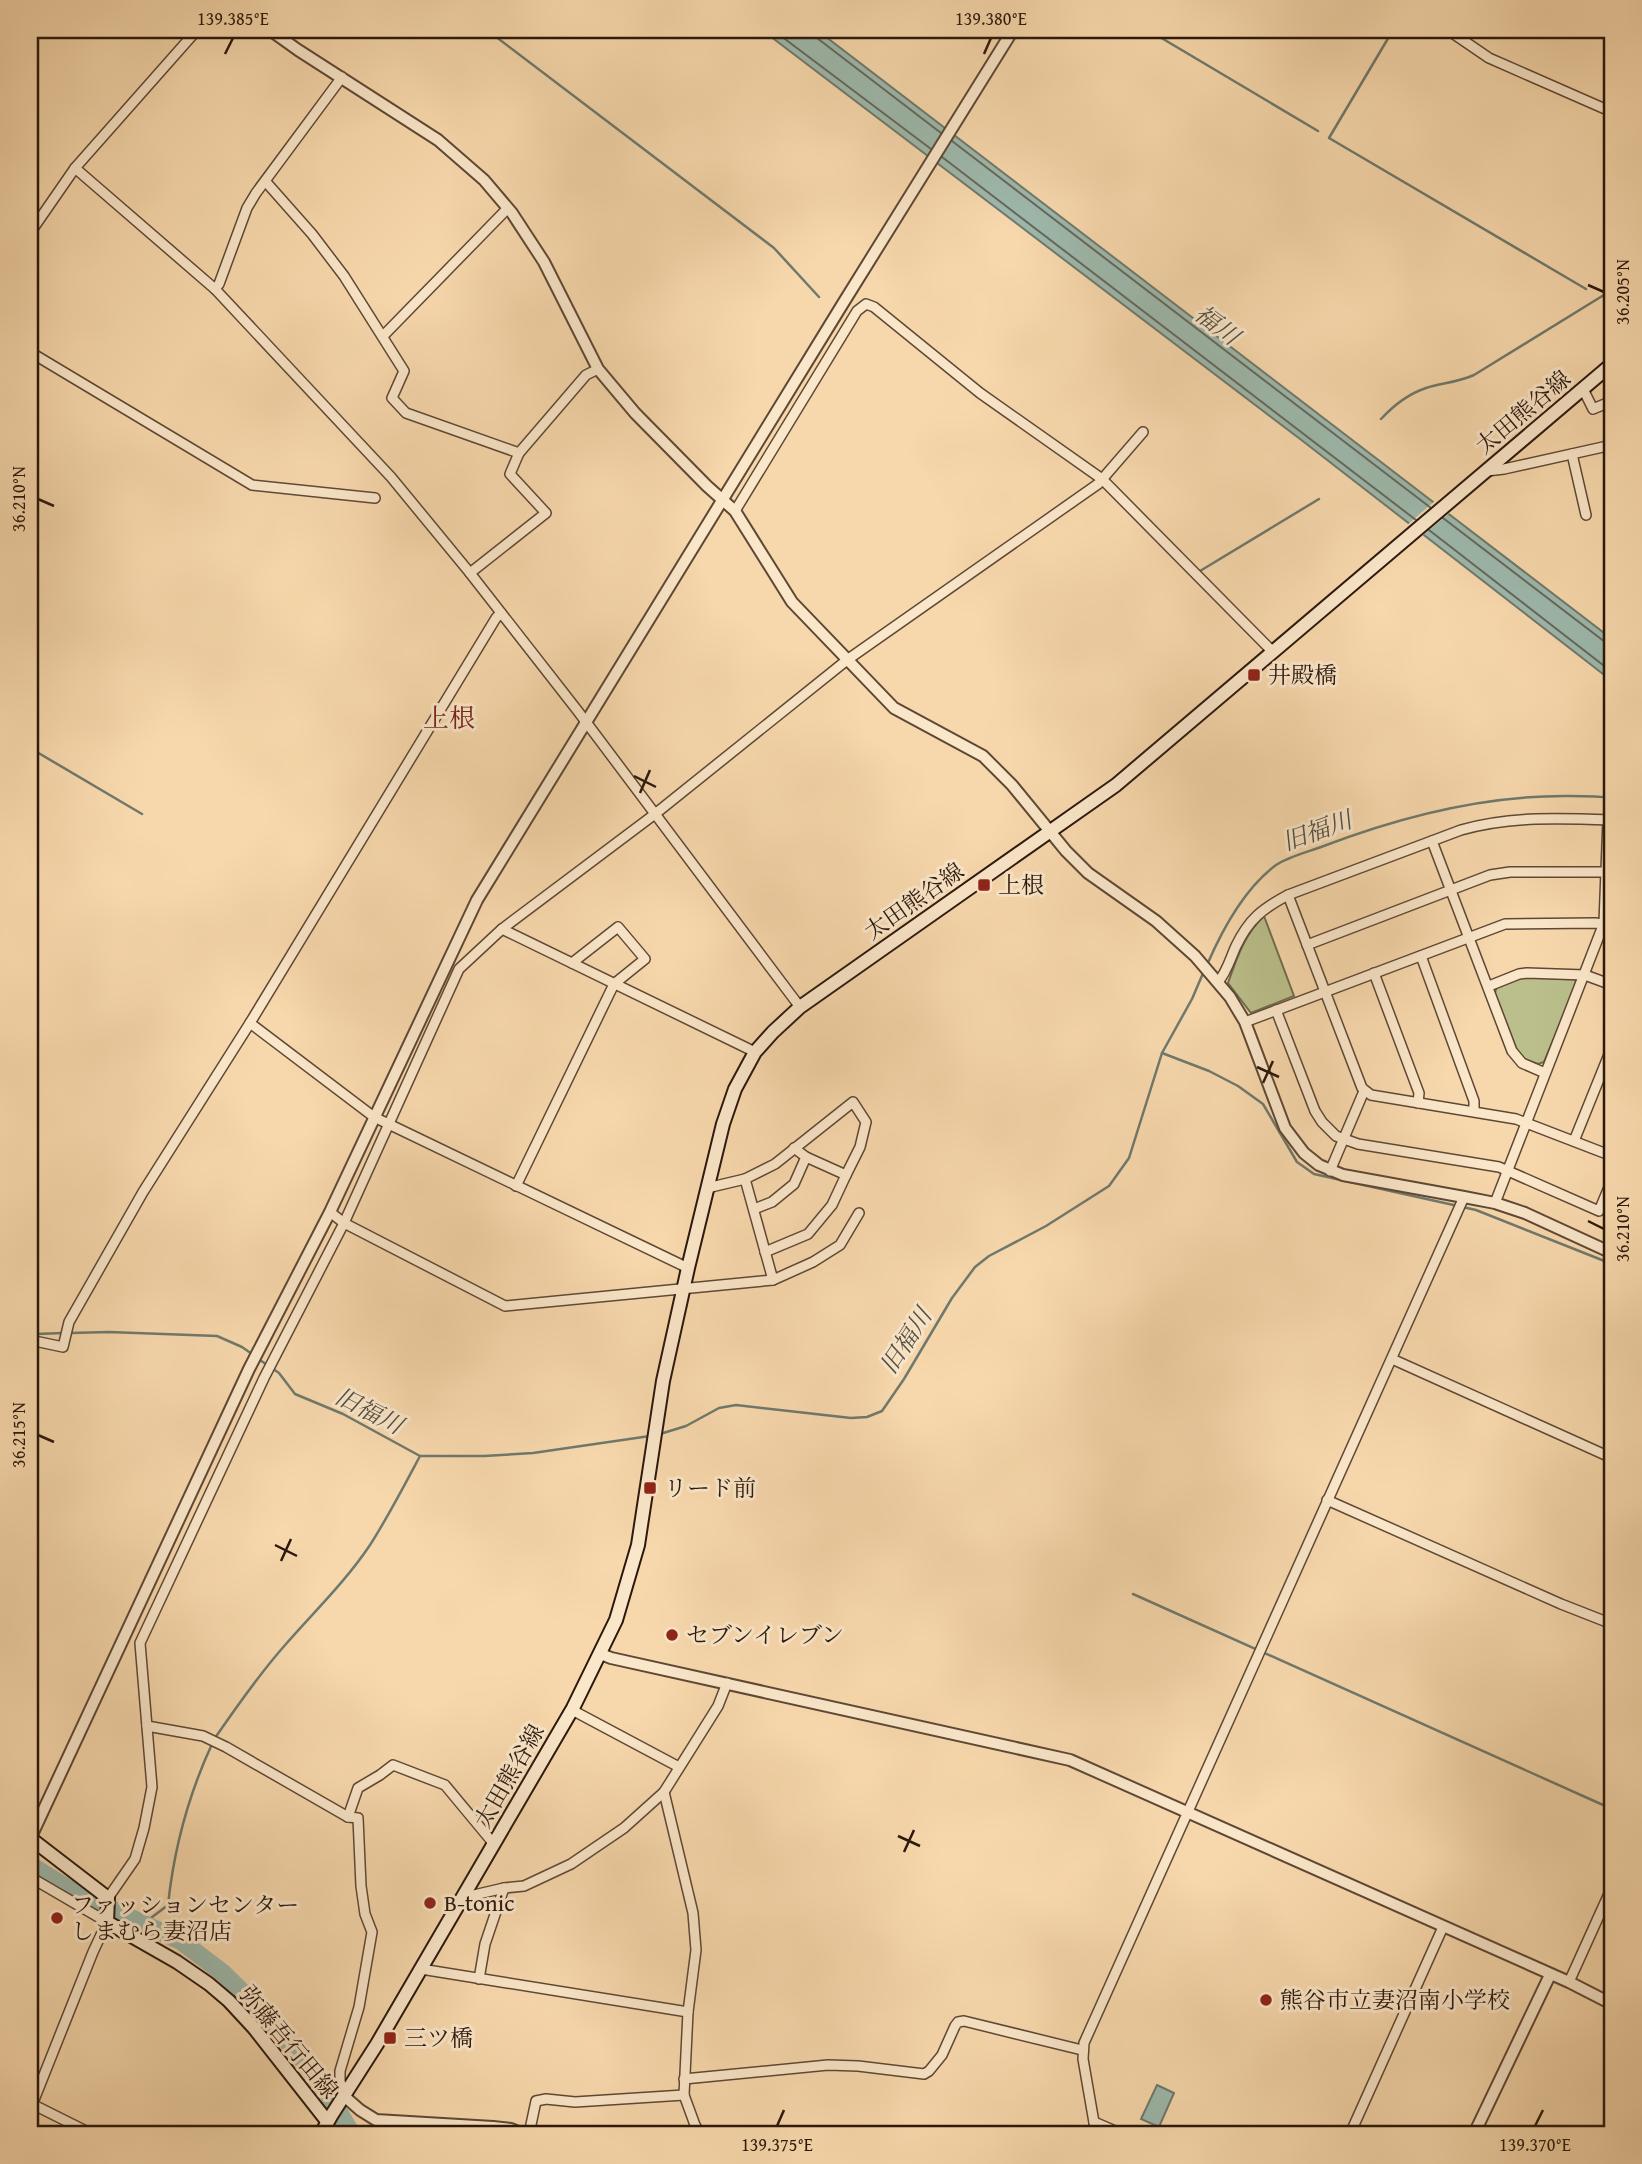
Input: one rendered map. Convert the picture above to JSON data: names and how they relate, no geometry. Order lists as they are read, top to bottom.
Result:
{
  "streets": {
    "main road": ["太田熊谷線", "弥藤吾行田線"]
  },
  "crossings": [
    ["太田熊谷線", "弥藤吾行田線"]
  ],
  "districts": ["上根"],
  "water": ["福川", "旧福川"],
  "places": {
    "transit": [
      "井殿橋",
      "上根",
      "リード前",
      "三ツ橋"
    ],
    "other": [
      "セブンイレブン",
      "B-tonic",
      "ファッションセンター しまむら妻沼店",
      "熊谷市立妻沼南小学校"
    ]
  },
  "coordinates": [
    "139.385°E",
    "139.380°E",
    "36.205°N",
    "36.210°N",
    "36.215°N",
    "139.375°E",
    "139.370°E"
  ]
}
